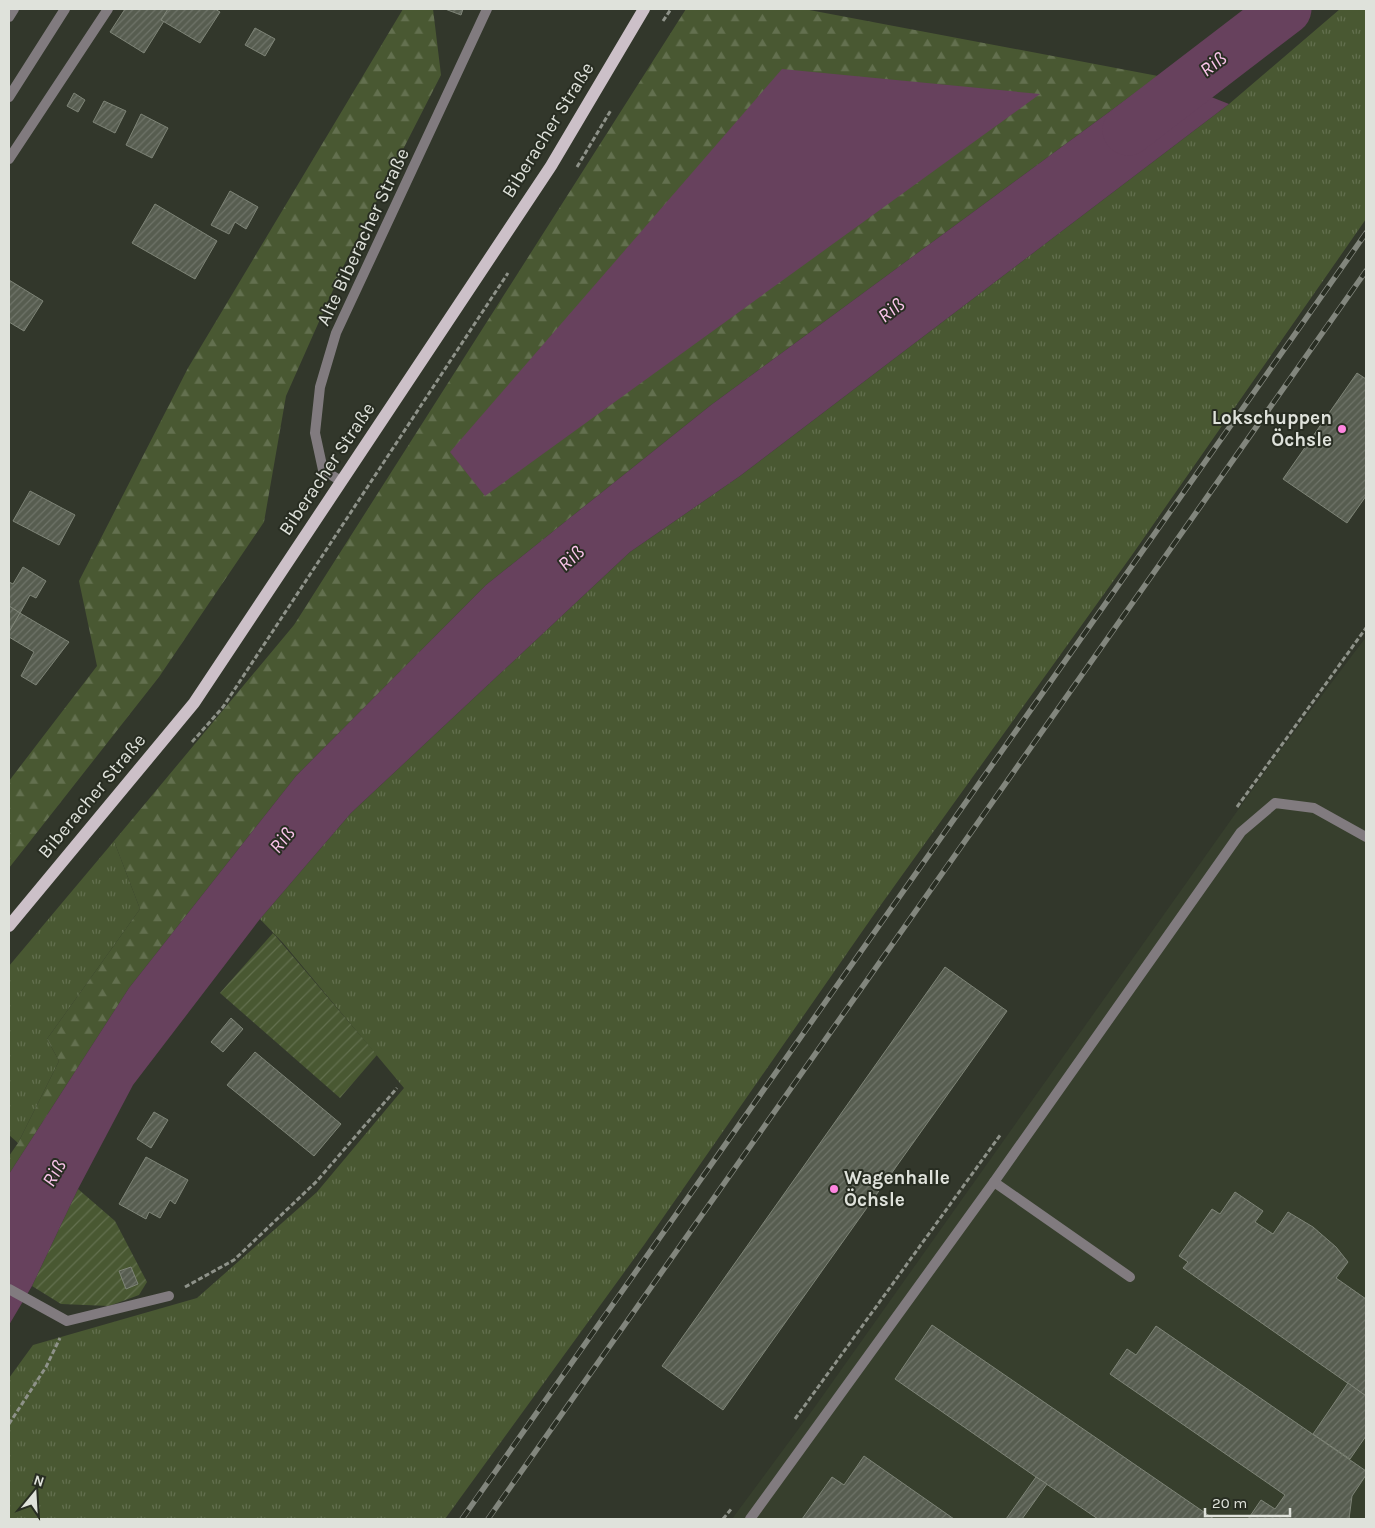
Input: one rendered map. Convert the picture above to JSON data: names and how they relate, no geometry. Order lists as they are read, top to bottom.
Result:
{
  "streets": {
    "main road": ["Biberacher Straße"],
    "street": ["Alte Biberacher Straße"]
  },
  "crossings": [
    ["Biberacher Straße", "Alte Biberacher Straße"]
  ],
  "water": ["Riß"],
  "places": ["Lokschuppen Öchsle", "Wagenhalle Öchsle"],
  "scale_bar": "20 m",
  "north": "top"
}
